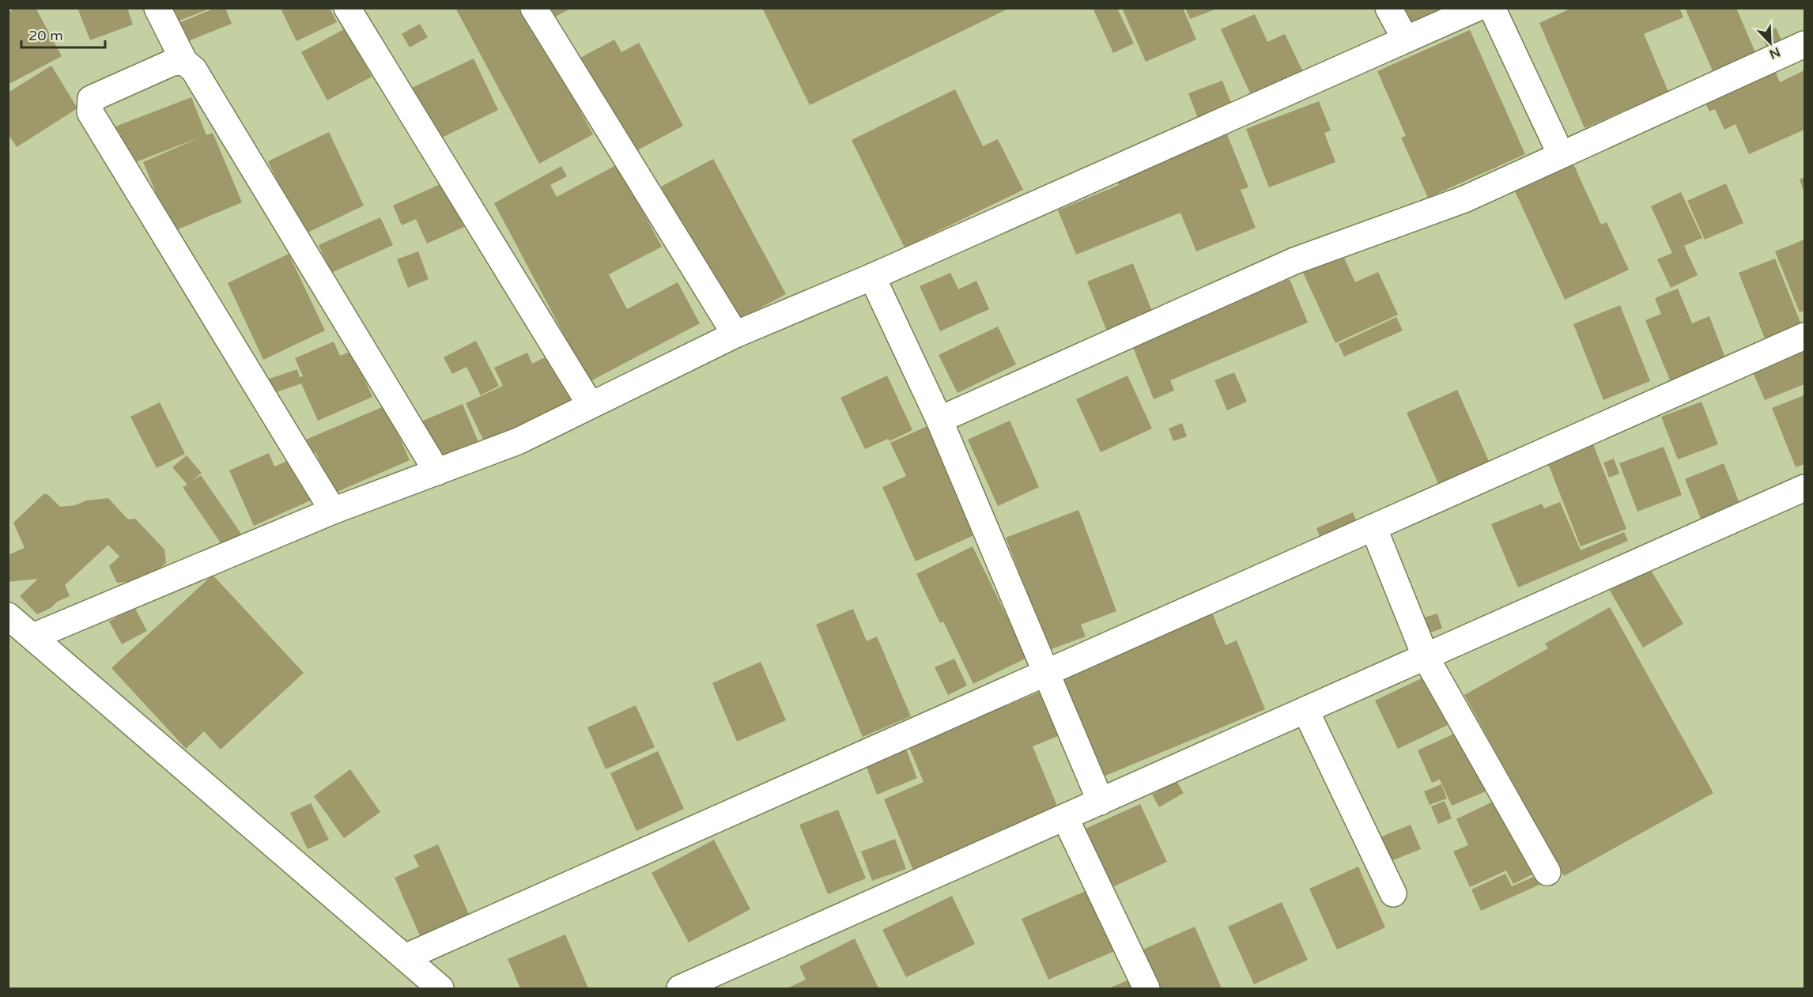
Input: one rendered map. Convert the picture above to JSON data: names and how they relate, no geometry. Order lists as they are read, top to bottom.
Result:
{
  "scale_bar": "20 m",
  "north": "bottom right"
}
